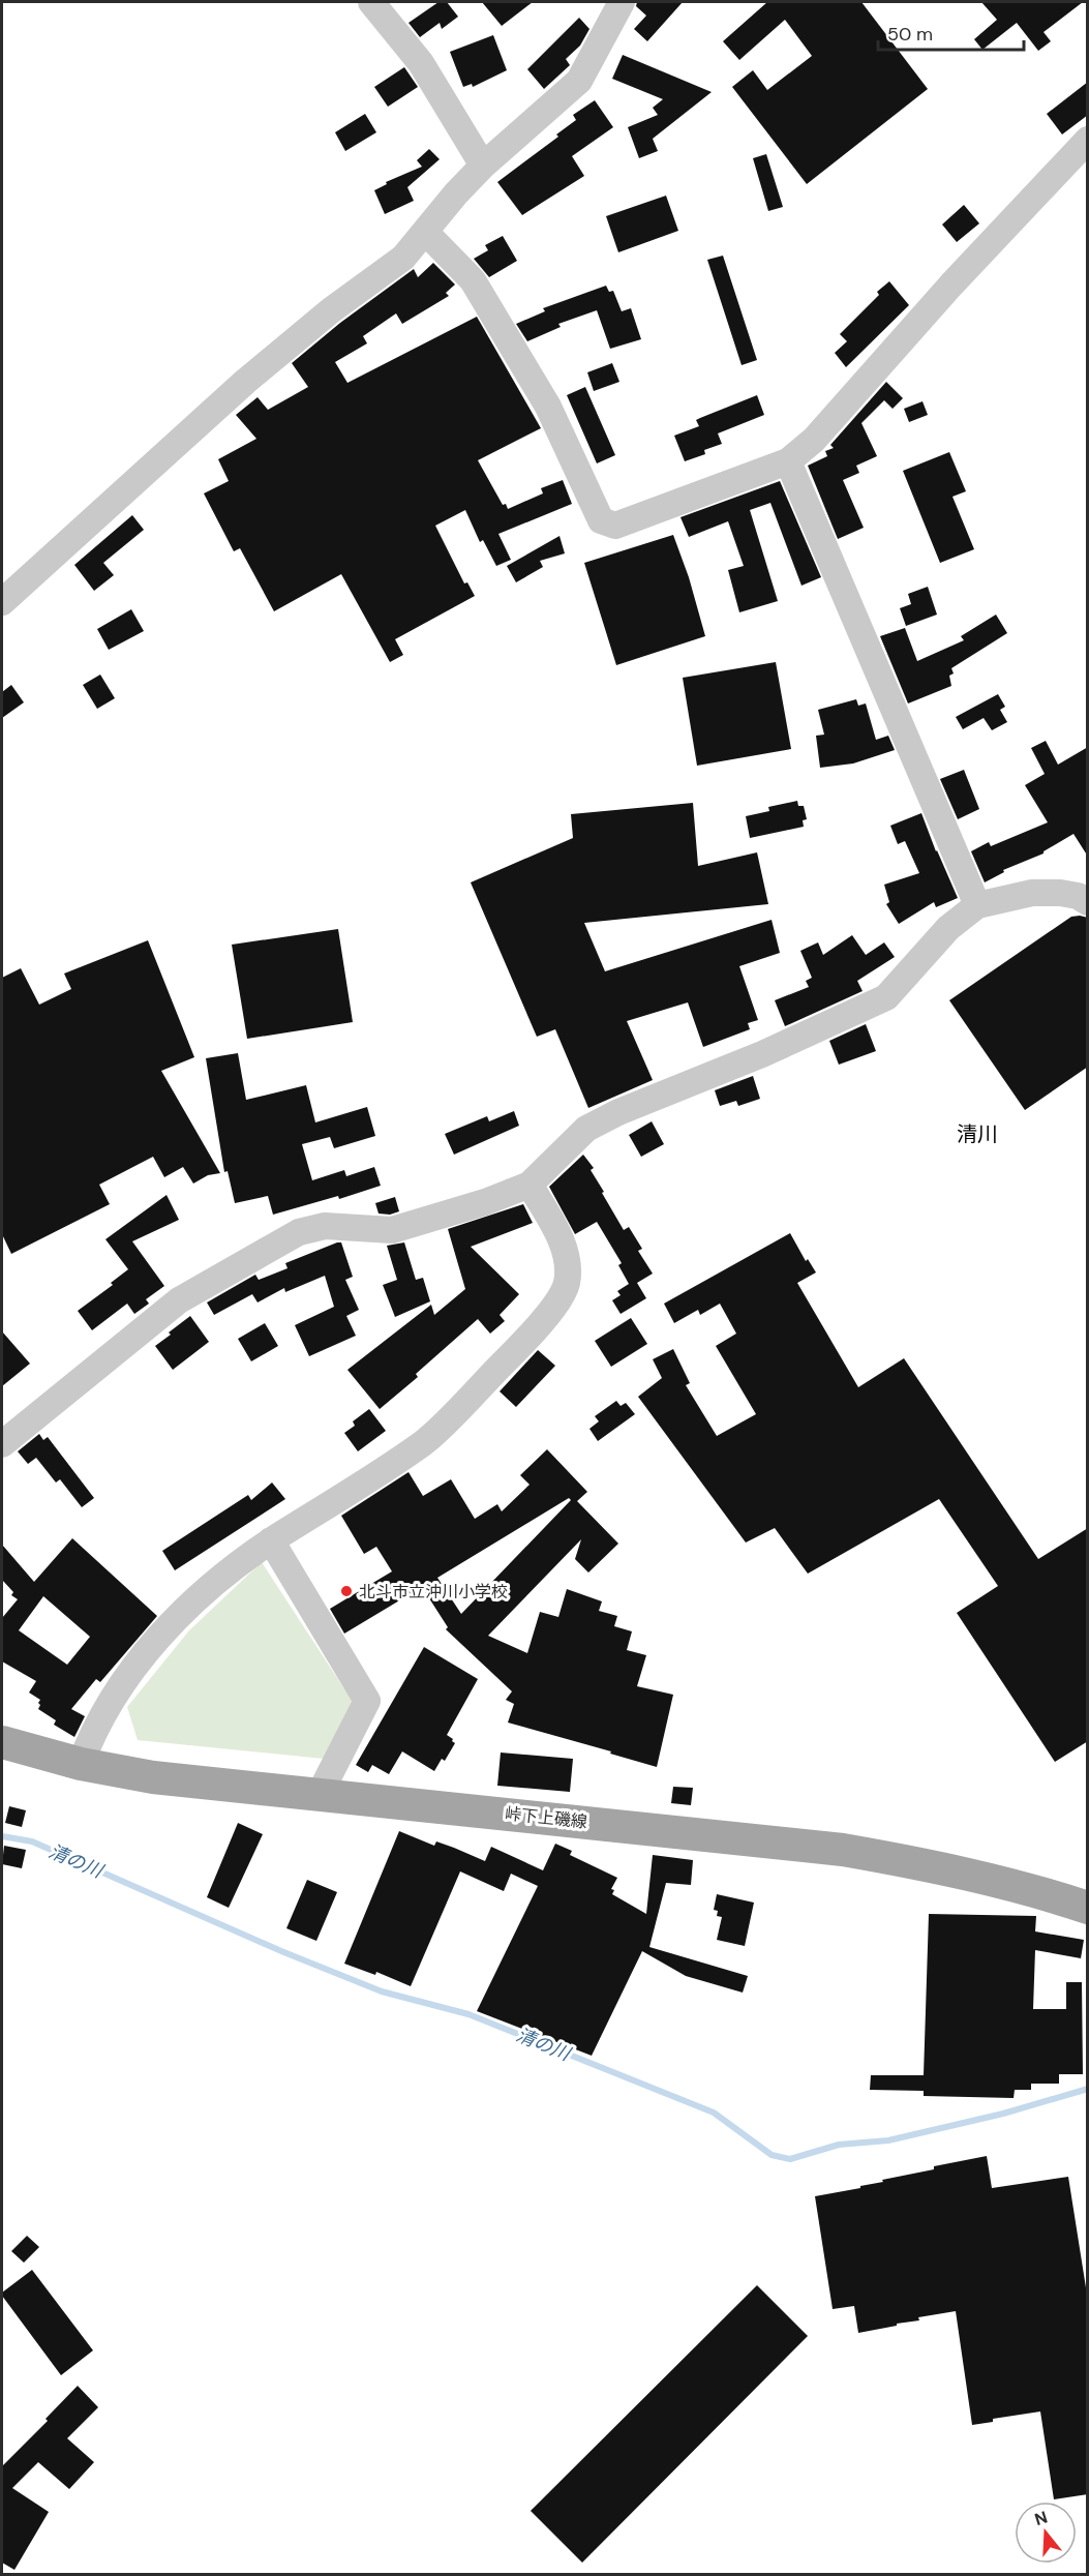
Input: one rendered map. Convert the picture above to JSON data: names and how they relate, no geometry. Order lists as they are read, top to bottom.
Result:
{
  "streets": {
    "main road": ["峠下上磯線"]
  },
  "districts": ["清川"],
  "water": ["清の川"],
  "places": ["北斗市立沖川小学校"],
  "scale_bar": "50 m",
  "north": "top"
}
